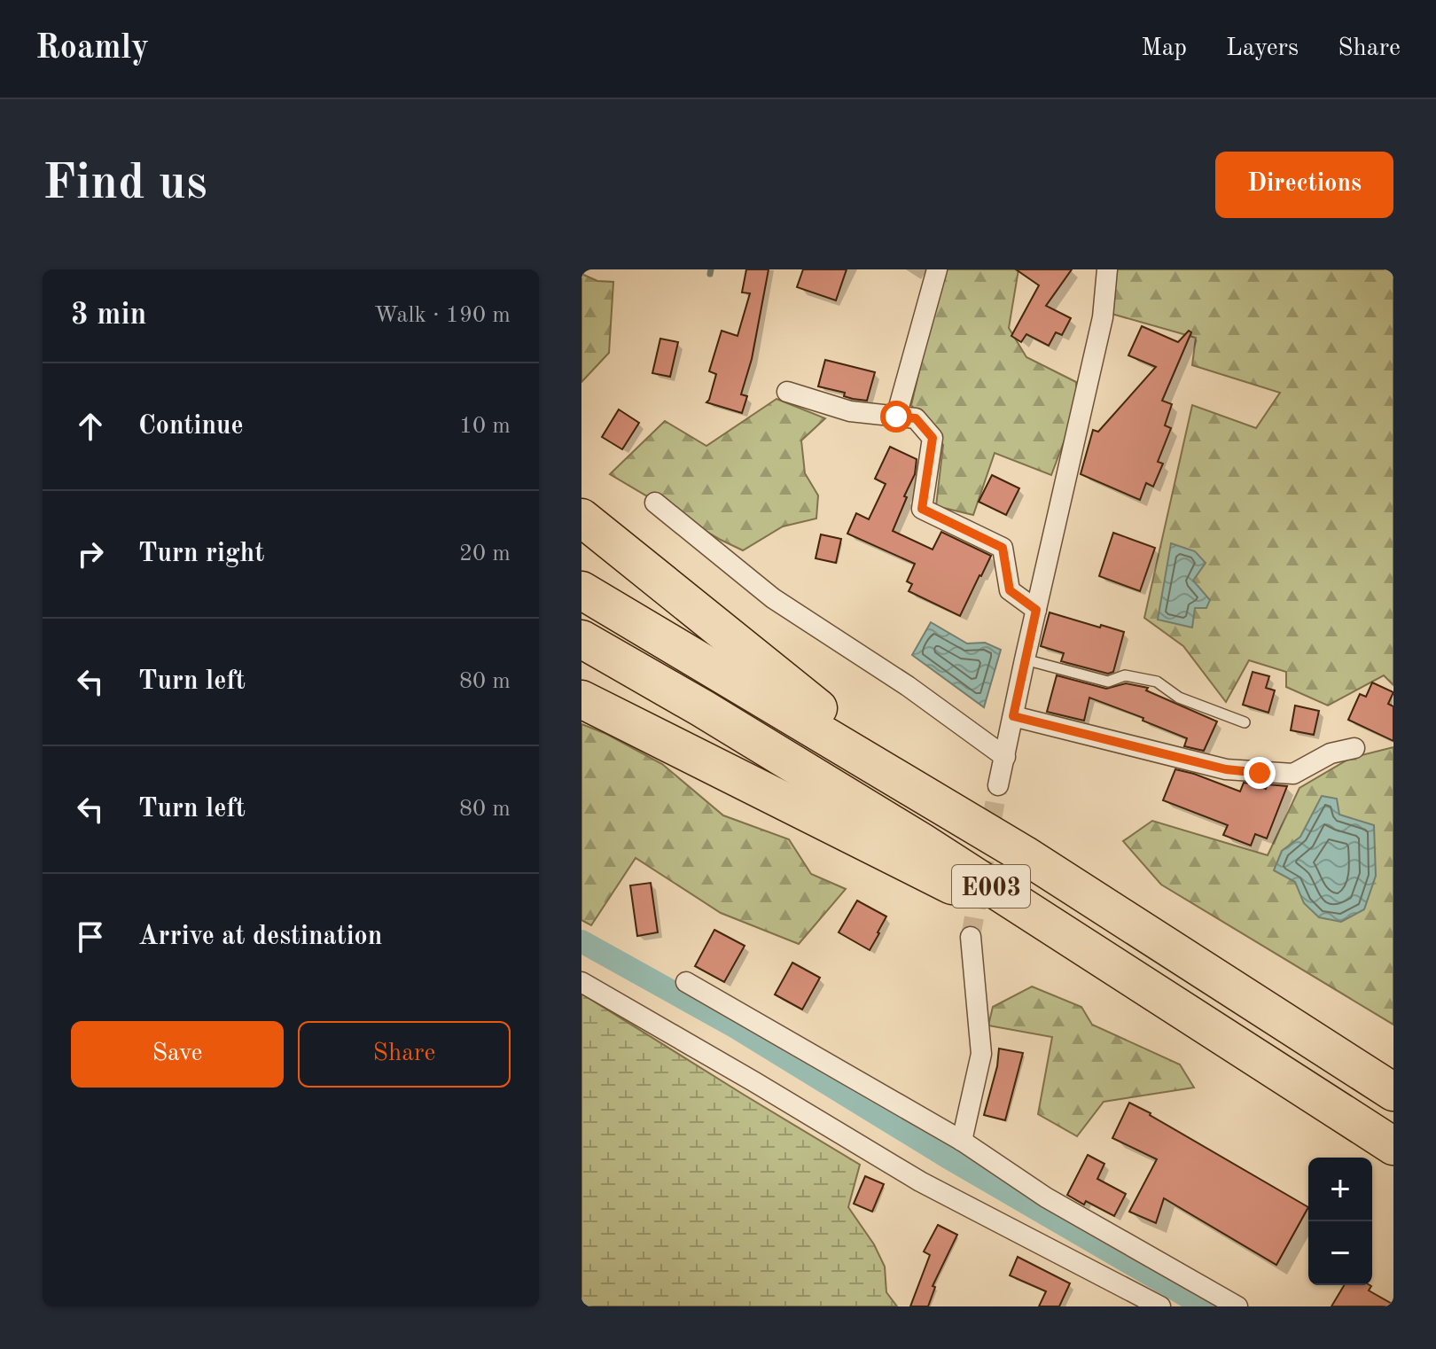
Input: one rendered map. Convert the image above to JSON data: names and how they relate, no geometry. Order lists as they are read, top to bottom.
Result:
{
  "streets": {
    "highway": ["E003"]
  },
  "page": {
    "header": "Roamly",
    "nav": ["Map", "Layers", "Share"],
    "buttons": [
      "Directions",
      ["Save", "Share"]
    ],
    "title": "Find us",
    "heading": ["3 min", "Walk · 190 m"],
    "list": [
      ["Continue", "10 m"],
      ["Turn right", "20 m"],
      ["Turn left", "80 m"],
      ["Turn left", "80 m"],
      "Arrive at destination"
    ],
    "map_buttons": ["+", "−"]
  }
}
